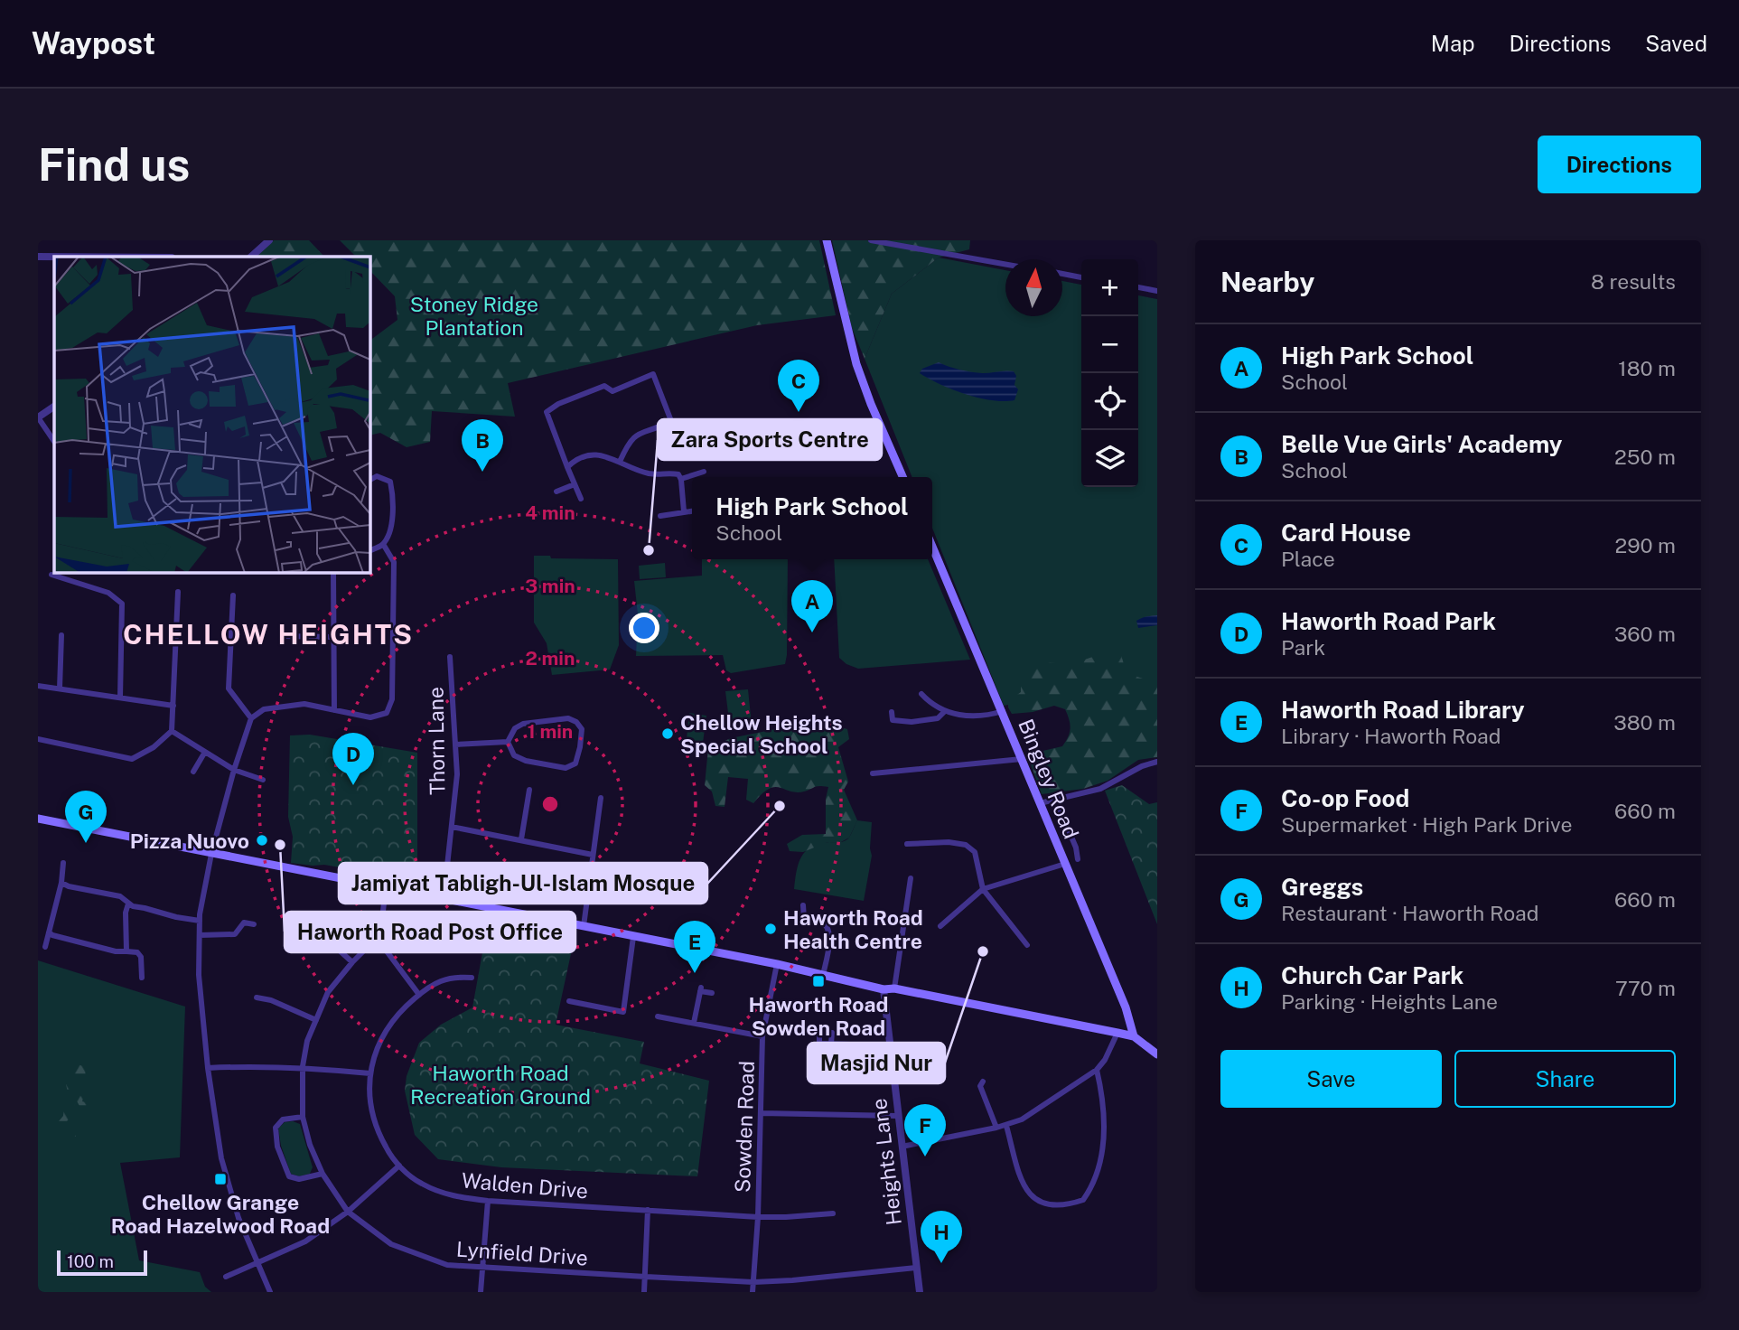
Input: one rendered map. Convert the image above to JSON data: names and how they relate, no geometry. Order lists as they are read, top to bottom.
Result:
{
  "streets": {
    "main road": ["Bingley Road"],
    "street": [
      "Thorn Lane",
      "Sowden Road",
      "Heights Lane",
      "Walden Drive",
      "Lynfield Drive"
    ]
  },
  "crossings": [
    ["Sowden Road", "Walden Drive"],
    ["Sowden Road", "Lynfield Drive"],
    ["Heights Lane", "Lynfield Drive"]
  ],
  "districts": ["CHELLOW HEIGHTS"],
  "parks": ["Stoney Ridge Plantation", "Haworth Road Recreation Ground"],
  "places": {
    "other": [
      "Zara Sports Centre",
      "Chellow Heights Special School",
      "Jamiyat Tabligh-Ul-Islam Mosque",
      "Pizza Nuovo",
      "Haworth Road Post Office",
      "Haworth Road Health Centre",
      "Masjid Nur"
    ],
    "transit": ["Haworth Road Sowden Road", "Chellow Grange Road Hazelwood Road"]
  },
  "scale_bar": "100 m",
  "north": "top",
  "page": {
    "header": "Waypost",
    "nav": ["Map", "Directions", "Saved"],
    "buttons": [
      "Directions",
      ["Save", "Share"]
    ],
    "title": "Find us",
    "heading": ["Nearby", "8 results"],
    "map_buttons": ["+", "−"],
    "list": [
      {
        "mark": "A",
        "name": "High Park School",
        "note": "School",
        "value": "180 m"
      },
      {
        "mark": "B",
        "name": "Belle Vue Girls' Academy",
        "note": "School",
        "value": "250 m"
      },
      {
        "mark": "C",
        "name": "Card House",
        "note": "Place",
        "value": "290 m"
      },
      {
        "mark": "D",
        "name": "Haworth Road Park",
        "note": "Park",
        "value": "360 m"
      },
      {
        "mark": "E",
        "name": "Haworth Road Library",
        "note": "Library · Haworth Road",
        "value": "380 m"
      },
      {
        "mark": "F",
        "name": "Co-op Food",
        "note": "Supermarket · High Park Drive",
        "value": "660 m"
      },
      {
        "mark": "G",
        "name": "Greggs",
        "note": "Restaurant · Haworth Road",
        "value": "660 m"
      },
      {
        "mark": "H",
        "name": "Church Car Park",
        "note": "Parking · Heights Lane",
        "value": "770 m"
      }
    ],
    "pins": [
      "C",
      "B",
      "A",
      "D",
      "G",
      "E",
      "F",
      "H"
    ],
    "popup": ["High Park School", "School"],
    "scale": "100 m"
  },
  "rings": [
    "4 min",
    "3 min",
    "2 min",
    "1 min"
  ]
}
